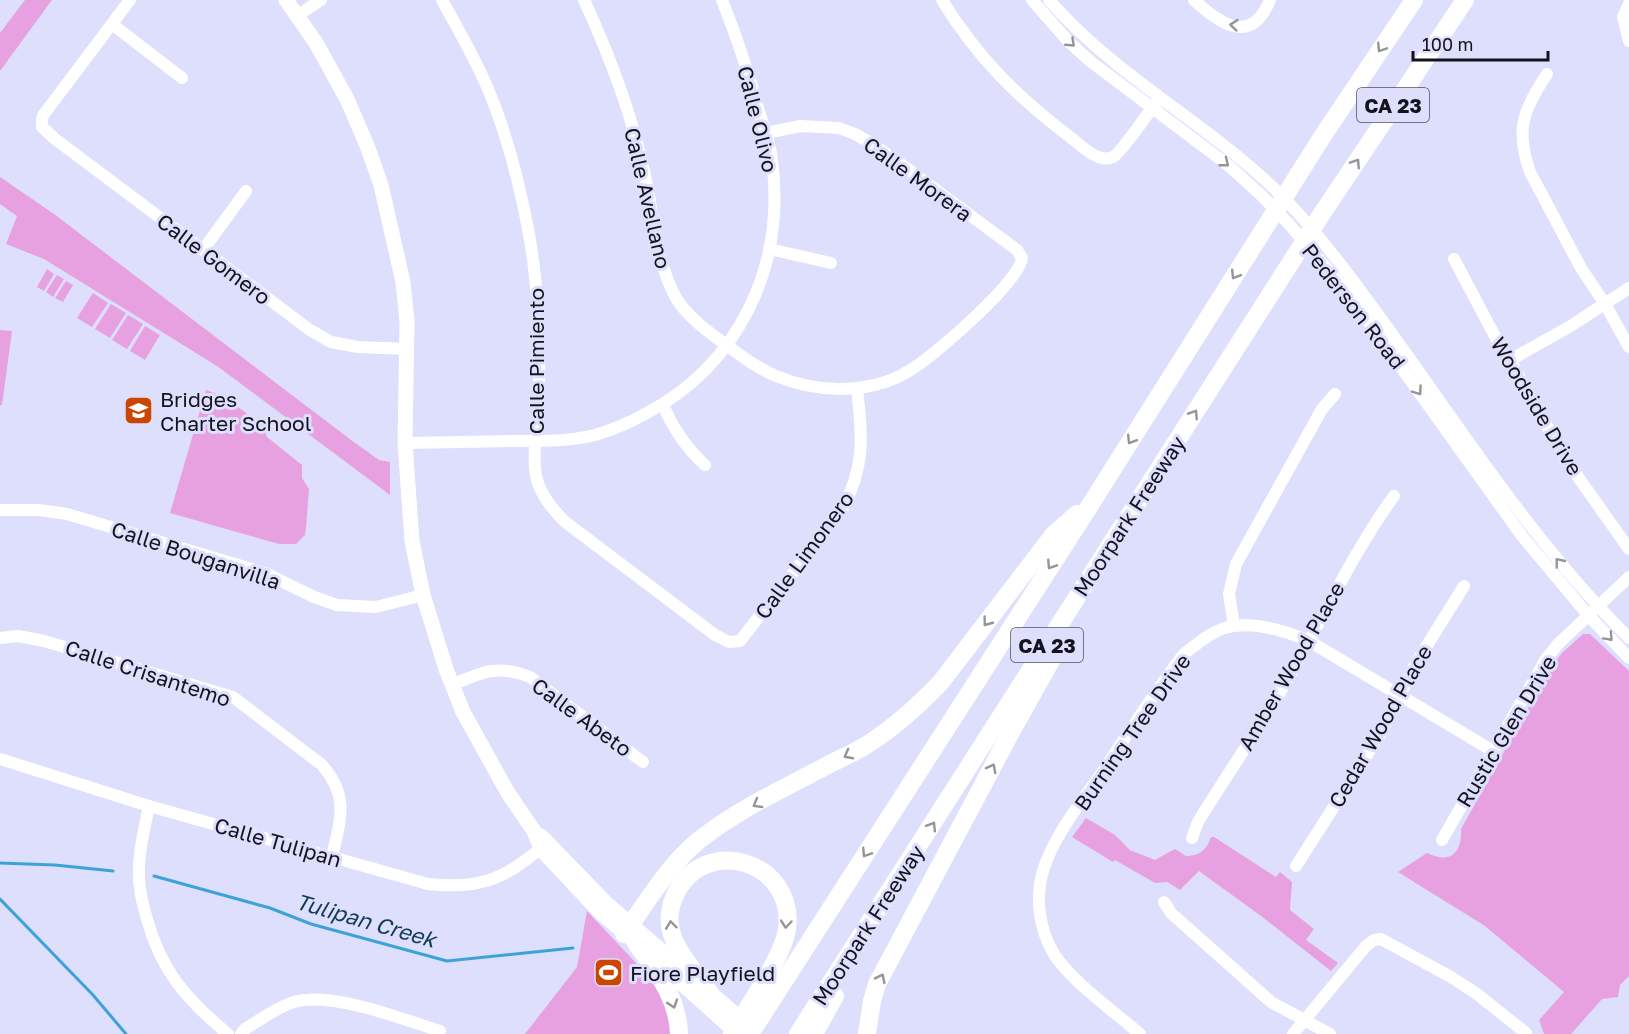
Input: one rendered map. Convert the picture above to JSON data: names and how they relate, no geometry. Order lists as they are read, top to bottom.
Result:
{
  "streets": {
    "highway": ["CA 23", "Moorpark Freeway"],
    "street": [
      "Calle Olivo",
      "Calle Morera",
      "Calle Avellano",
      "Calle Gomero",
      "Pederson Road",
      "Calle Pimiento",
      "Woodside Drive",
      "Calle Bouganvilla",
      "Calle Limonero",
      "Amber Wood Place",
      "Calle Crisantemo",
      "Calle Abeto",
      "Cedar Wood Place",
      "Rustic Glen Drive",
      "Burning Tree Drive",
      "Calle Tulipan"
    ]
  },
  "crossings": [
    ["Calle Olivo", "Calle Morera"],
    ["Calle Olivo", "Calle Avellano"],
    ["Calle Olivo", "Calle Pimiento"],
    ["Calle Morera", "Calle Avellano"],
    ["Calle Avellano", "Calle Limonero"],
    ["Pederson Road", "Rustic Glen Drive"],
    ["Calle Pimiento", "Calle Limonero"],
    ["Amber Wood Place", "Burning Tree Drive"],
    ["Calle Crisantemo", "Calle Tulipan"],
    ["Cedar Wood Place", "Burning Tree Drive"],
    ["Rustic Glen Drive", "Burning Tree Drive"]
  ],
  "water": ["Tulipan Creek"],
  "places": {
    "school or university": ["Bridges Charter School"],
    "sports": ["Fiore Playfield"]
  },
  "scale_bar": "100 m"
}
